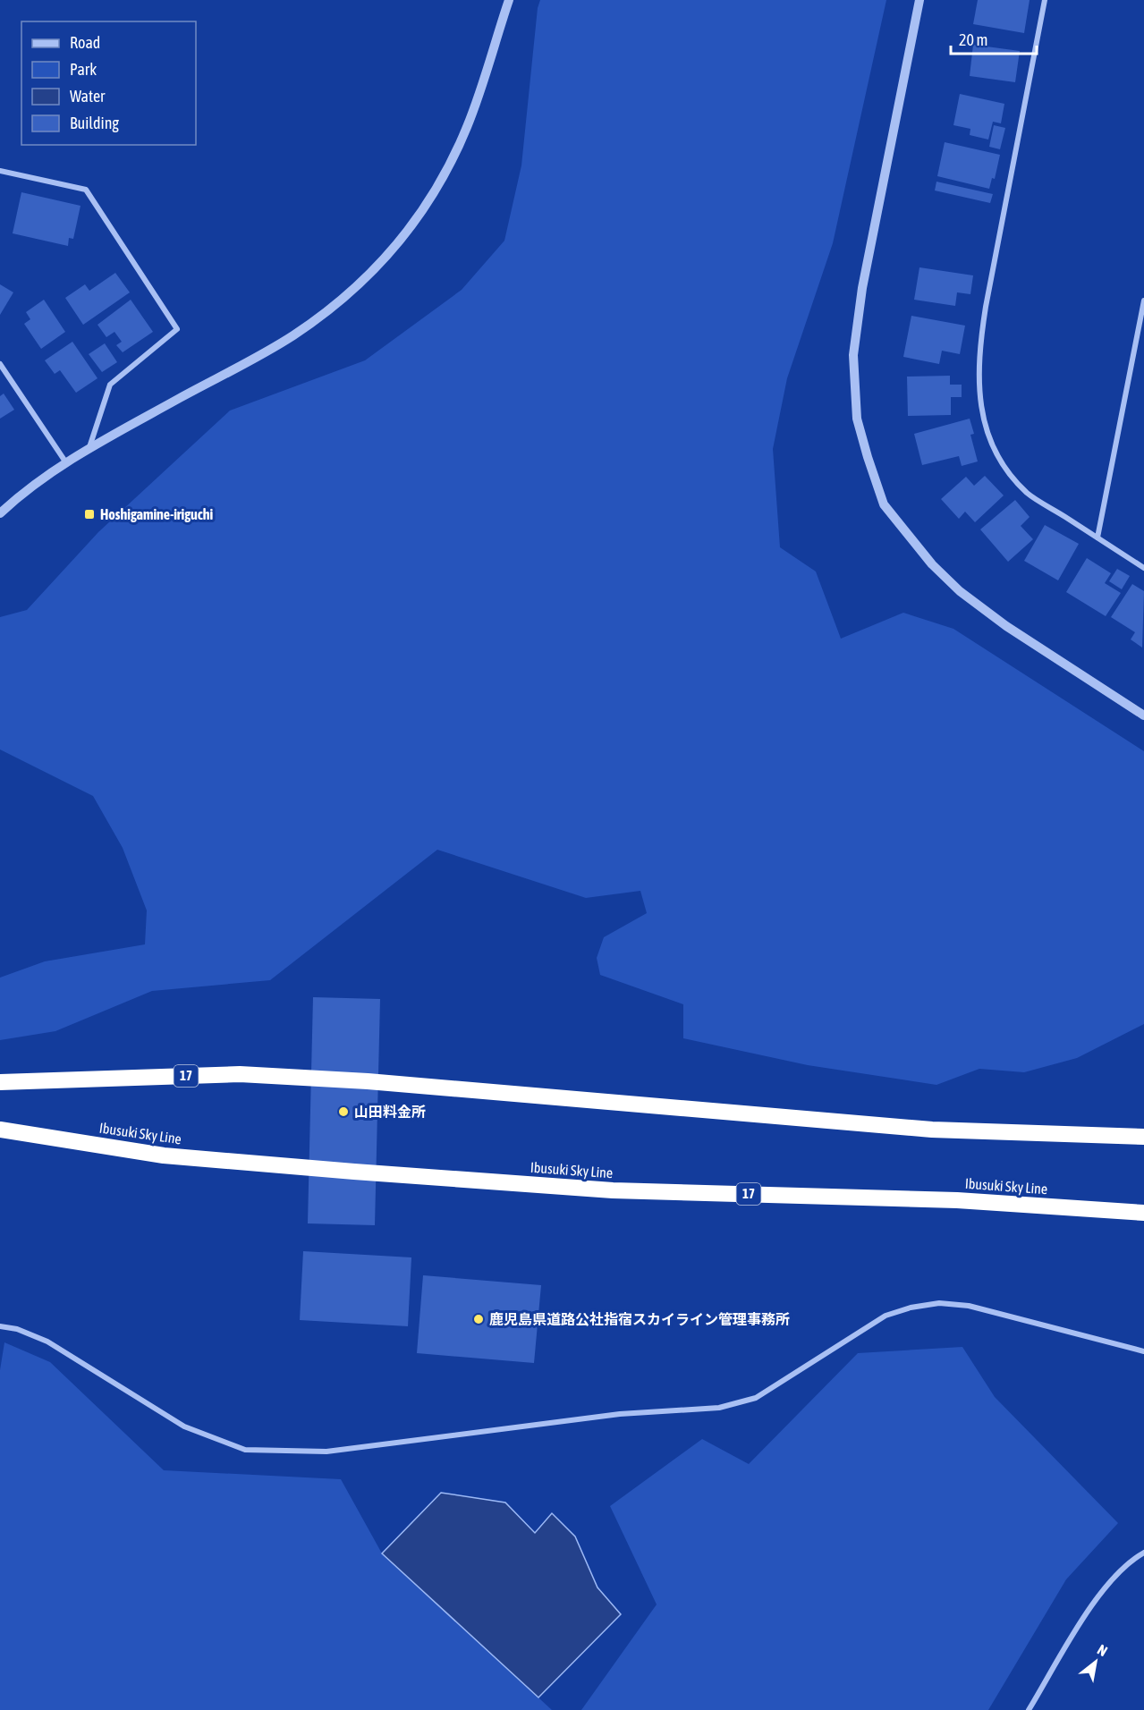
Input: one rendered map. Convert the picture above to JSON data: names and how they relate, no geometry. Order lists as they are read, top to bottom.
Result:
{
  "streets": {
    "highway": ["17", "Ibusuki Sky Line"]
  },
  "places": {
    "transit": ["Hoshigamine-iriguchi"],
    "other": ["山田料金所", "鹿児島県道路公社指宿スカイライン管理事務所"]
  },
  "legend": [
    "Road",
    "Park",
    "Water",
    "Building"
  ],
  "scale_bar": "20 m",
  "north": "top right"
}
